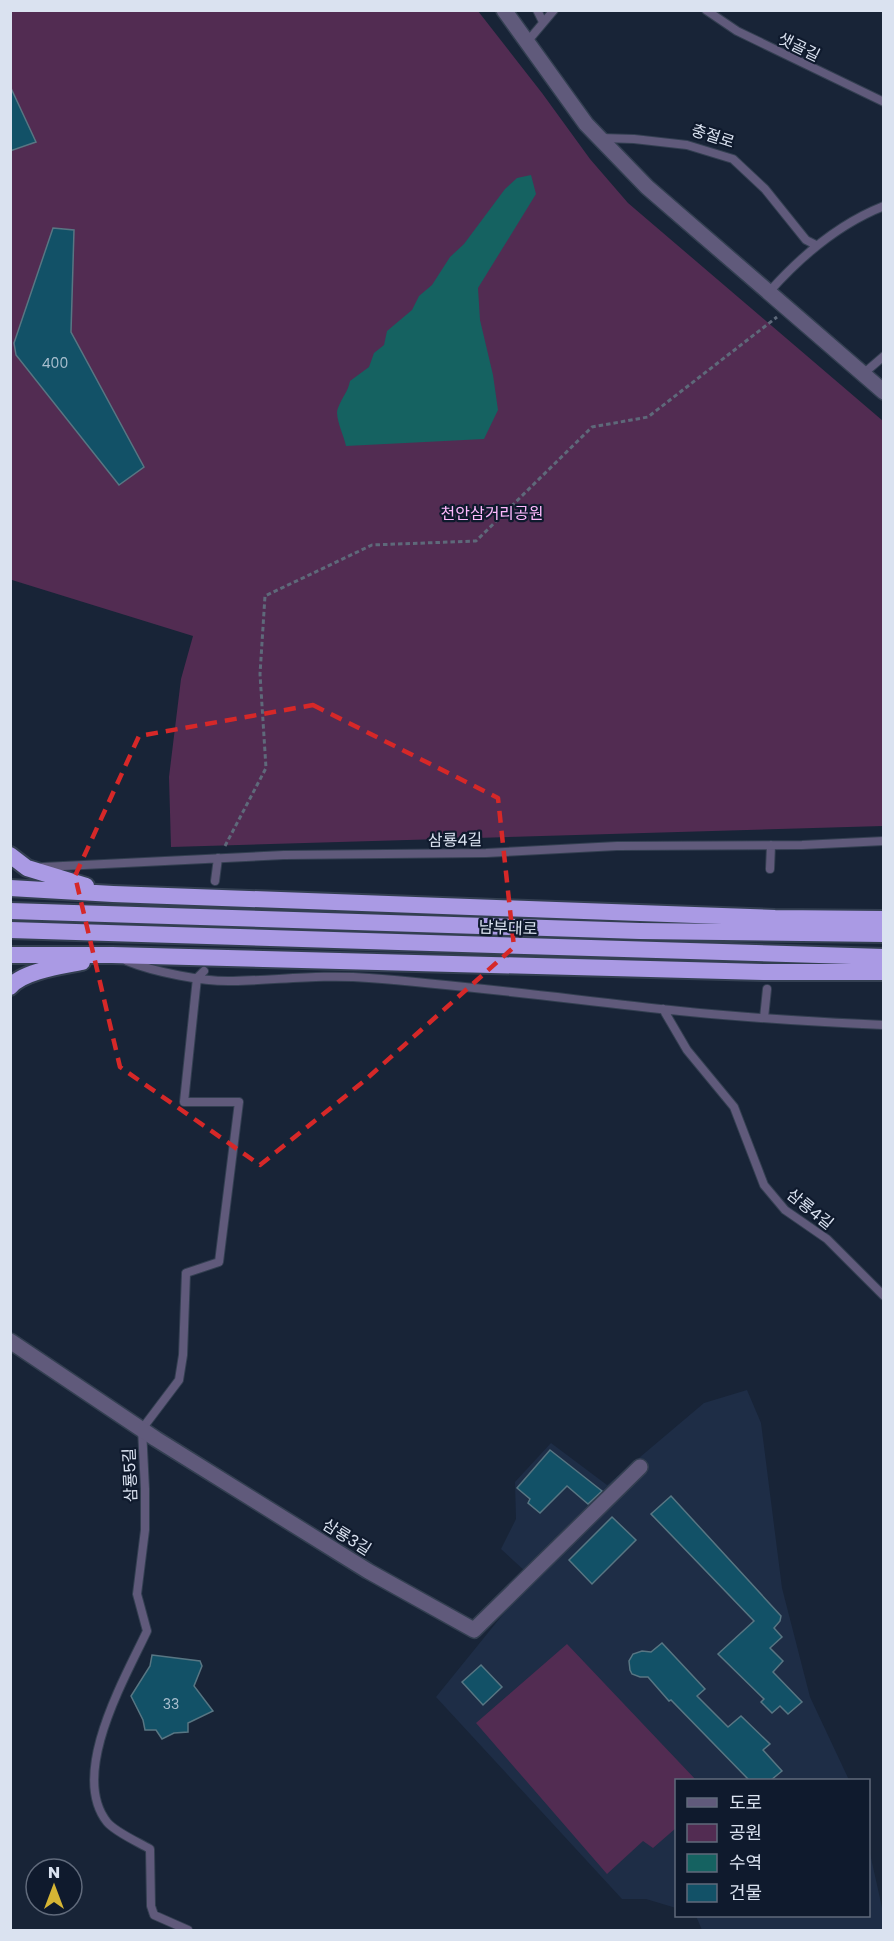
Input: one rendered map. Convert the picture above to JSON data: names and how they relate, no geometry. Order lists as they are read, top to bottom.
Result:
{
  "streets": {
    "highway": ["남부대로"],
    "street": ["삼룡3길"],
    "lane": [
      "샛골길",
      "충절로",
      "삼룡4길",
      "삼룡5길"
    ]
  },
  "crossings": [
    ["삼룡5길", "삼룡3길"]
  ],
  "parks": ["천안삼거리공원"],
  "house_numbers": ["400", "33"],
  "legend": [
    "도로",
    "공원",
    "수역",
    "건물"
  ],
  "north": "top"
}
